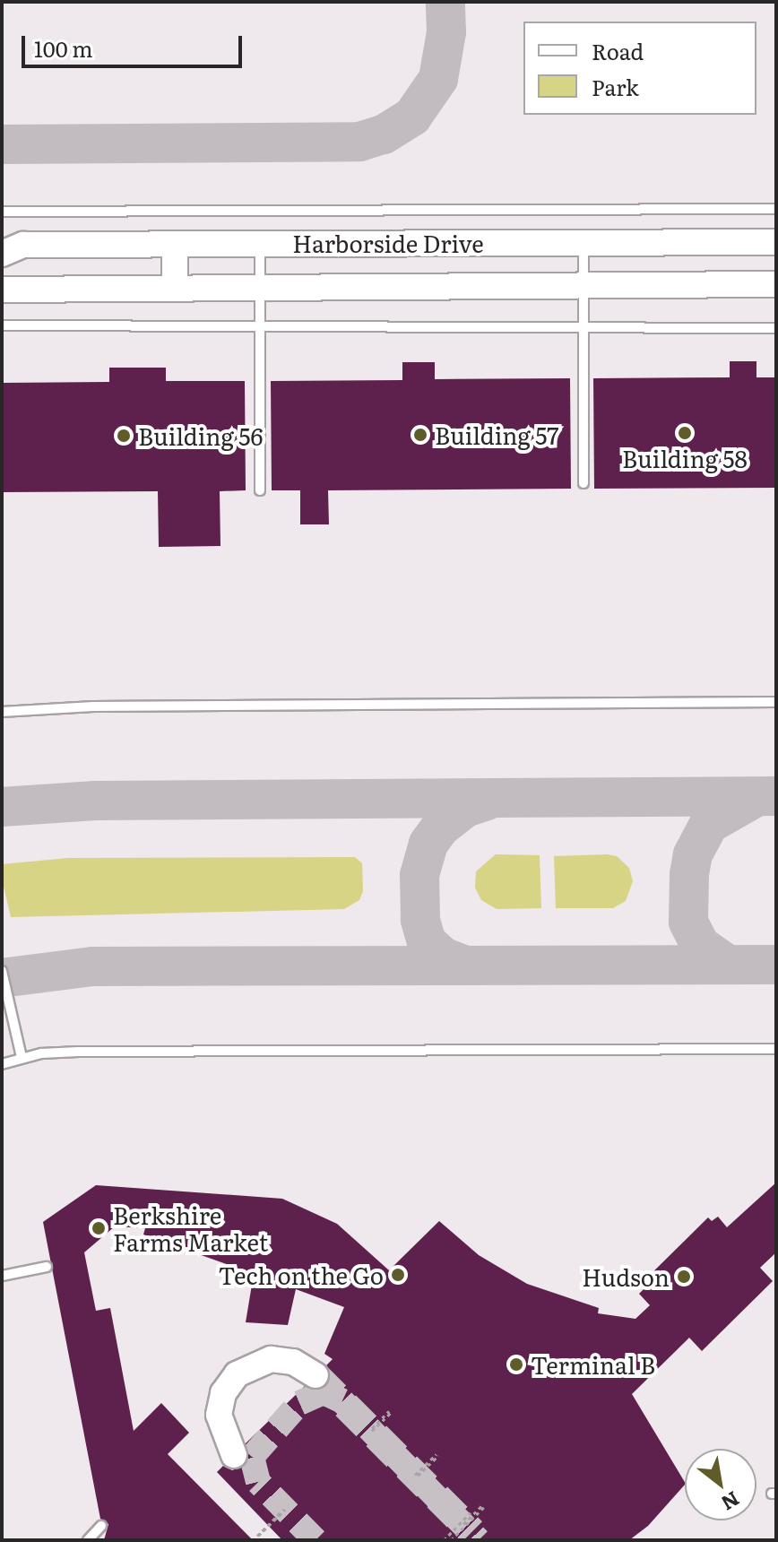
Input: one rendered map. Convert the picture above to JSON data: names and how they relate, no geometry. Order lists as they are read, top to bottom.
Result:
{
  "streets": {
    "street": ["Harborside Drive"]
  },
  "places": [
    "Building 58",
    "Building 57",
    "Building 56",
    "Berkshire Farms Market",
    "Tech on the Go",
    "Hudson",
    "Terminal B"
  ],
  "legend": ["Road", "Park"],
  "scale_bar": "100 m",
  "north": "bottom right"
}
